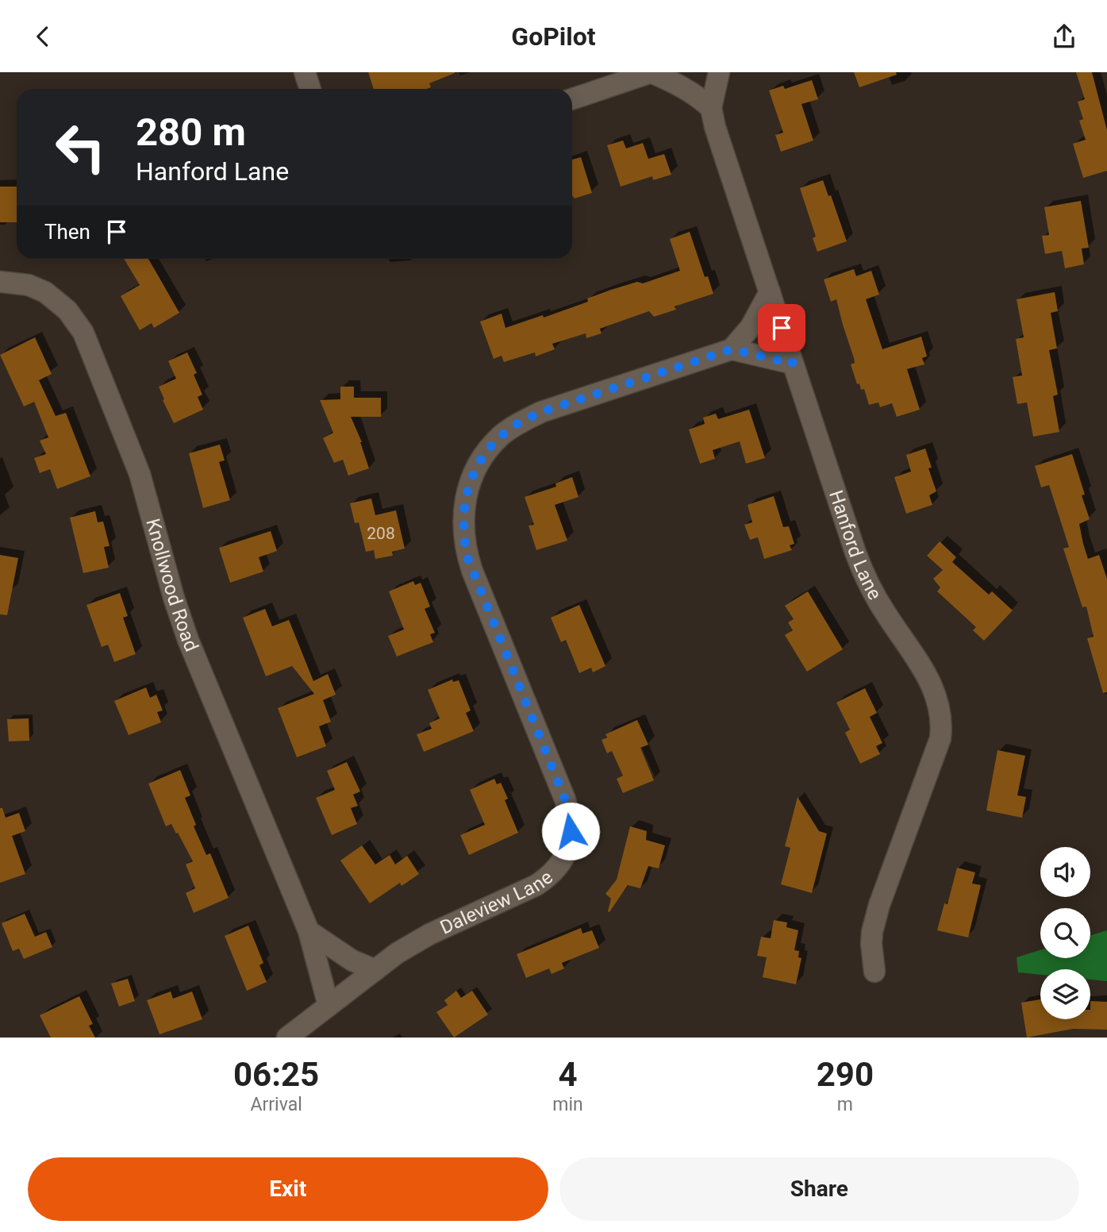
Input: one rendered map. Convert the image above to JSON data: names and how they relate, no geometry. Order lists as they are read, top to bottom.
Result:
{
  "streets": {
    "street": ["Hanford Lane", "Knollwood Road", "Daleview Lane"]
  },
  "crossings": [
    ["Knollwood Road", "Daleview Lane"]
  ],
  "house_numbers": ["208"],
  "page": {
    "header": "GoPilot",
    "turn": ["280 m", "Hanford Lane"],
    "then": "Then",
    "eta": [
      "06:25",
      "Arrival",
      "4",
      "min",
      "290",
      "m"
    ],
    "buttons": ["Exit", "Share"]
  }
}
